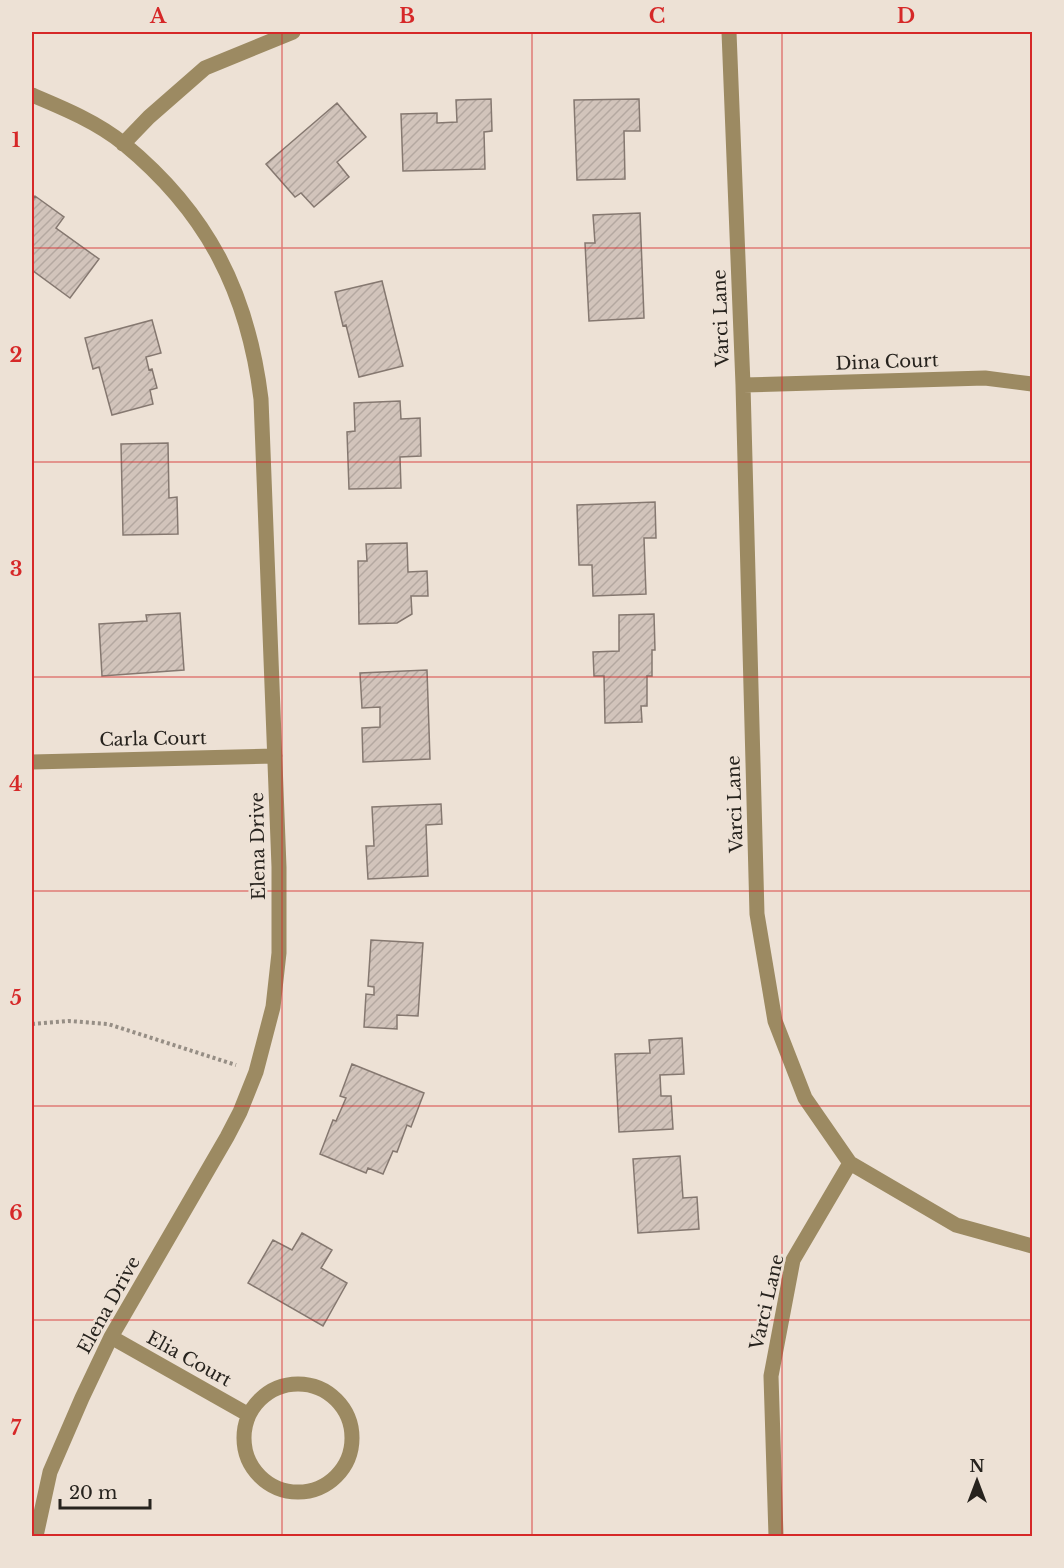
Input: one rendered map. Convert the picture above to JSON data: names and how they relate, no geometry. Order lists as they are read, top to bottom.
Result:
{
  "streets": {
    "street": [
      "Varci Lane",
      "Dina Court",
      "Carla Court",
      "Elena Drive",
      "Elia Court"
    ]
  },
  "crossings": [
    ["Varci Lane", "Dina Court"],
    ["Carla Court", "Elena Drive"],
    ["Elena Drive", "Elia Court"]
  ],
  "scale_bar": "20 m",
  "north": "top",
  "grid": {
    "columns": [
      "A",
      "B",
      "C",
      "D"
    ],
    "rows": [
      "1",
      "2",
      "3",
      "4",
      "5",
      "6",
      "7"
    ]
  }
}
